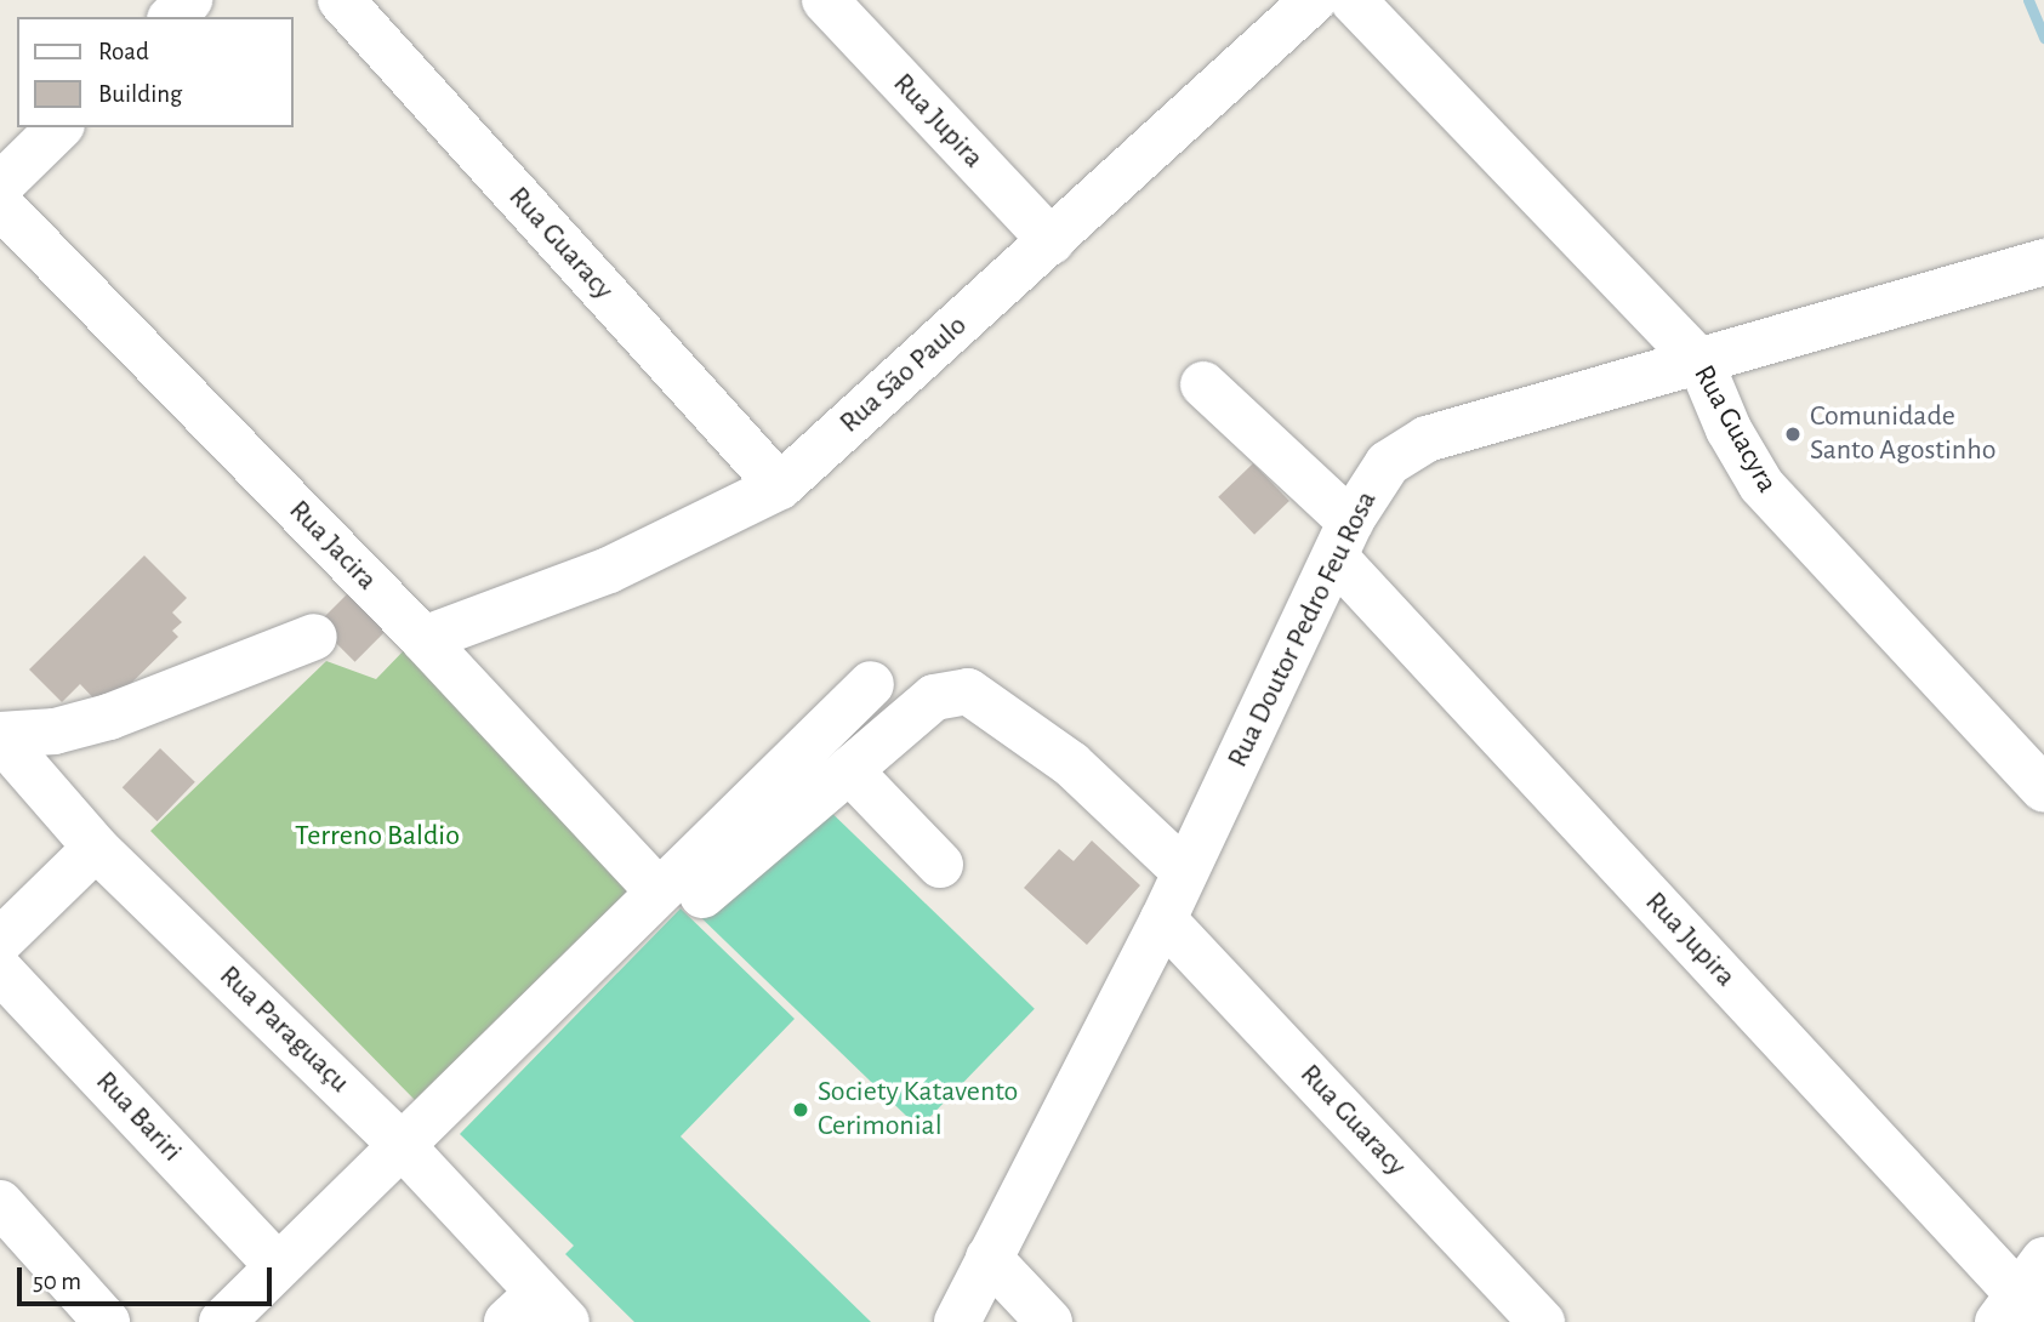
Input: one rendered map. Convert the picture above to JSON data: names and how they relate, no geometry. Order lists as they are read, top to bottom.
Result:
{
  "streets": {
    "street": [
      "Rua Jupira",
      "Rua Guaracy",
      "Rua São Paulo",
      "Rua Guacyra",
      "Rua Jacira",
      "Rua Doutor Pedro Feu Rosa",
      "Rua Paraguaçu",
      "Rua Bariri"
    ]
  },
  "crossings": [
    ["Rua Jupira", "Rua São Paulo"],
    ["Rua Jupira", "Rua Doutor Pedro Feu Rosa"],
    ["Rua Guaracy", "Rua São Paulo"],
    ["Rua Guaracy", "Rua Doutor Pedro Feu Rosa"],
    ["Rua São Paulo", "Rua Jacira"],
    ["Rua Guacyra", "Rua Doutor Pedro Feu Rosa"]
  ],
  "parks": ["Terreno Baldio"],
  "places": ["Comunidade Santo Agostinho", "Society Katavento Cerimonial"],
  "legend": ["Road", "Building"],
  "scale_bar": "50 m"
}
